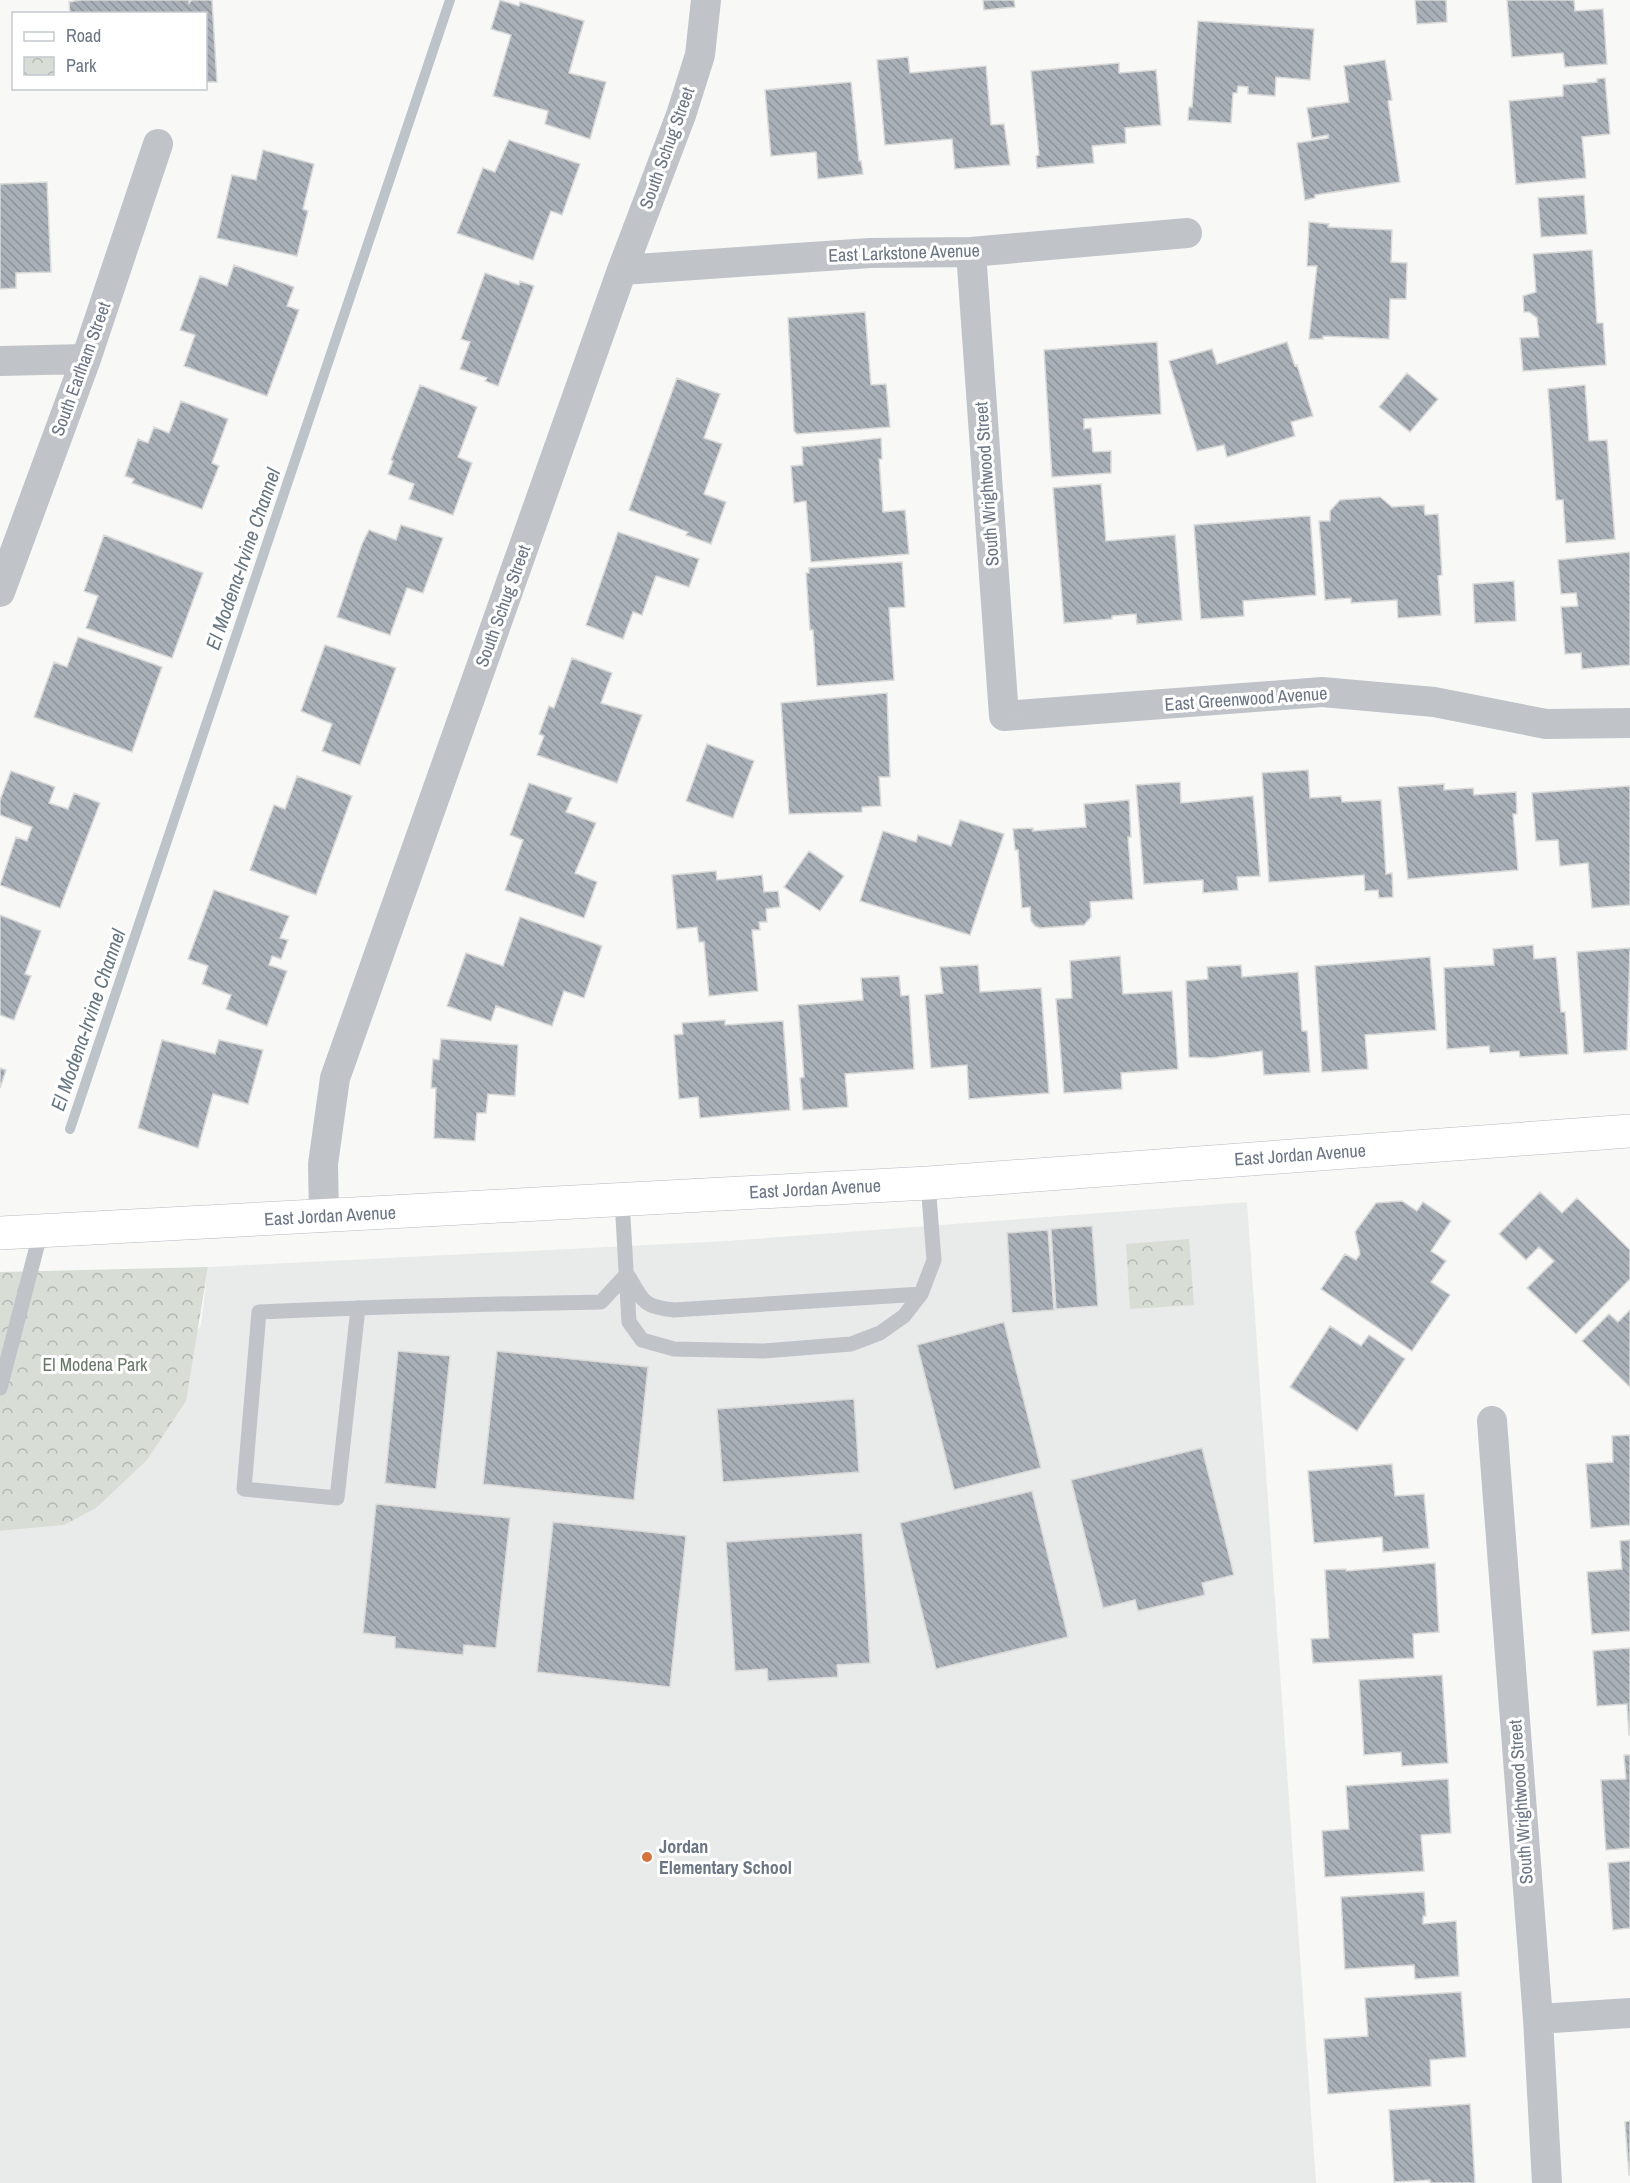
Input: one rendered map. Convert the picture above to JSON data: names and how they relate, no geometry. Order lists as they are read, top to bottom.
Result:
{
  "streets": {
    "street": [
      "South Schug Street",
      "East Larkstone Avenue",
      "South Earlham Street",
      "South Wrightwood Street",
      "East Greenwood Avenue",
      "East Jordan Avenue"
    ]
  },
  "crossings": [
    ["South Schug Street", "East Larkstone Avenue"],
    ["South Schug Street", "East Jordan Avenue"],
    ["East Larkstone Avenue", "South Wrightwood Street"],
    ["South Wrightwood Street", "East Greenwood Avenue"]
  ],
  "water": ["El Modena-Irvine Channel"],
  "parks": ["El Modena Park"],
  "places": ["Jordan Elementary School"],
  "legend": ["Road", "Park"]
}
